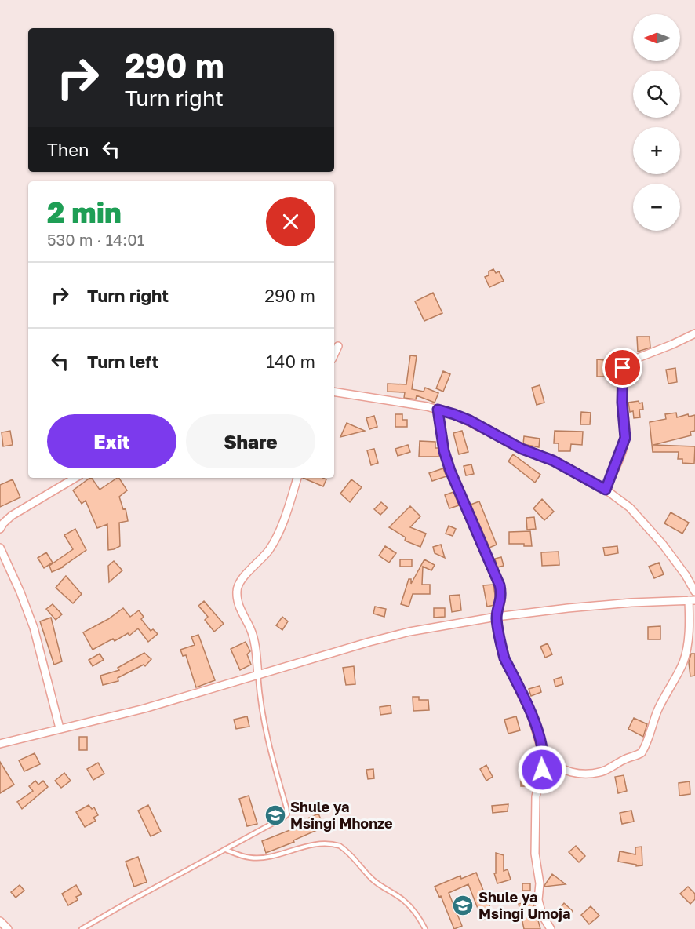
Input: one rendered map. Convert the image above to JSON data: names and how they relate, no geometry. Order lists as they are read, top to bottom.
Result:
{
  "places": {
    "school or university": ["Shule ya Msingi Mhonze", "Shule ya Msingi Umoja"]
  },
  "north": "left",
  "page": {
    "map_buttons": ["+", "−"],
    "turn": ["290 m", "Turn right"],
    "then": "Then",
    "heading": ["2 min", "530 m · 14:01"],
    "list": [
      {
        "name": "Turn right",
        "value": "290 m"
      },
      {
        "name": "Turn left",
        "value": "140 m"
      }
    ],
    "buttons": ["Exit", "Share"]
  }
}
